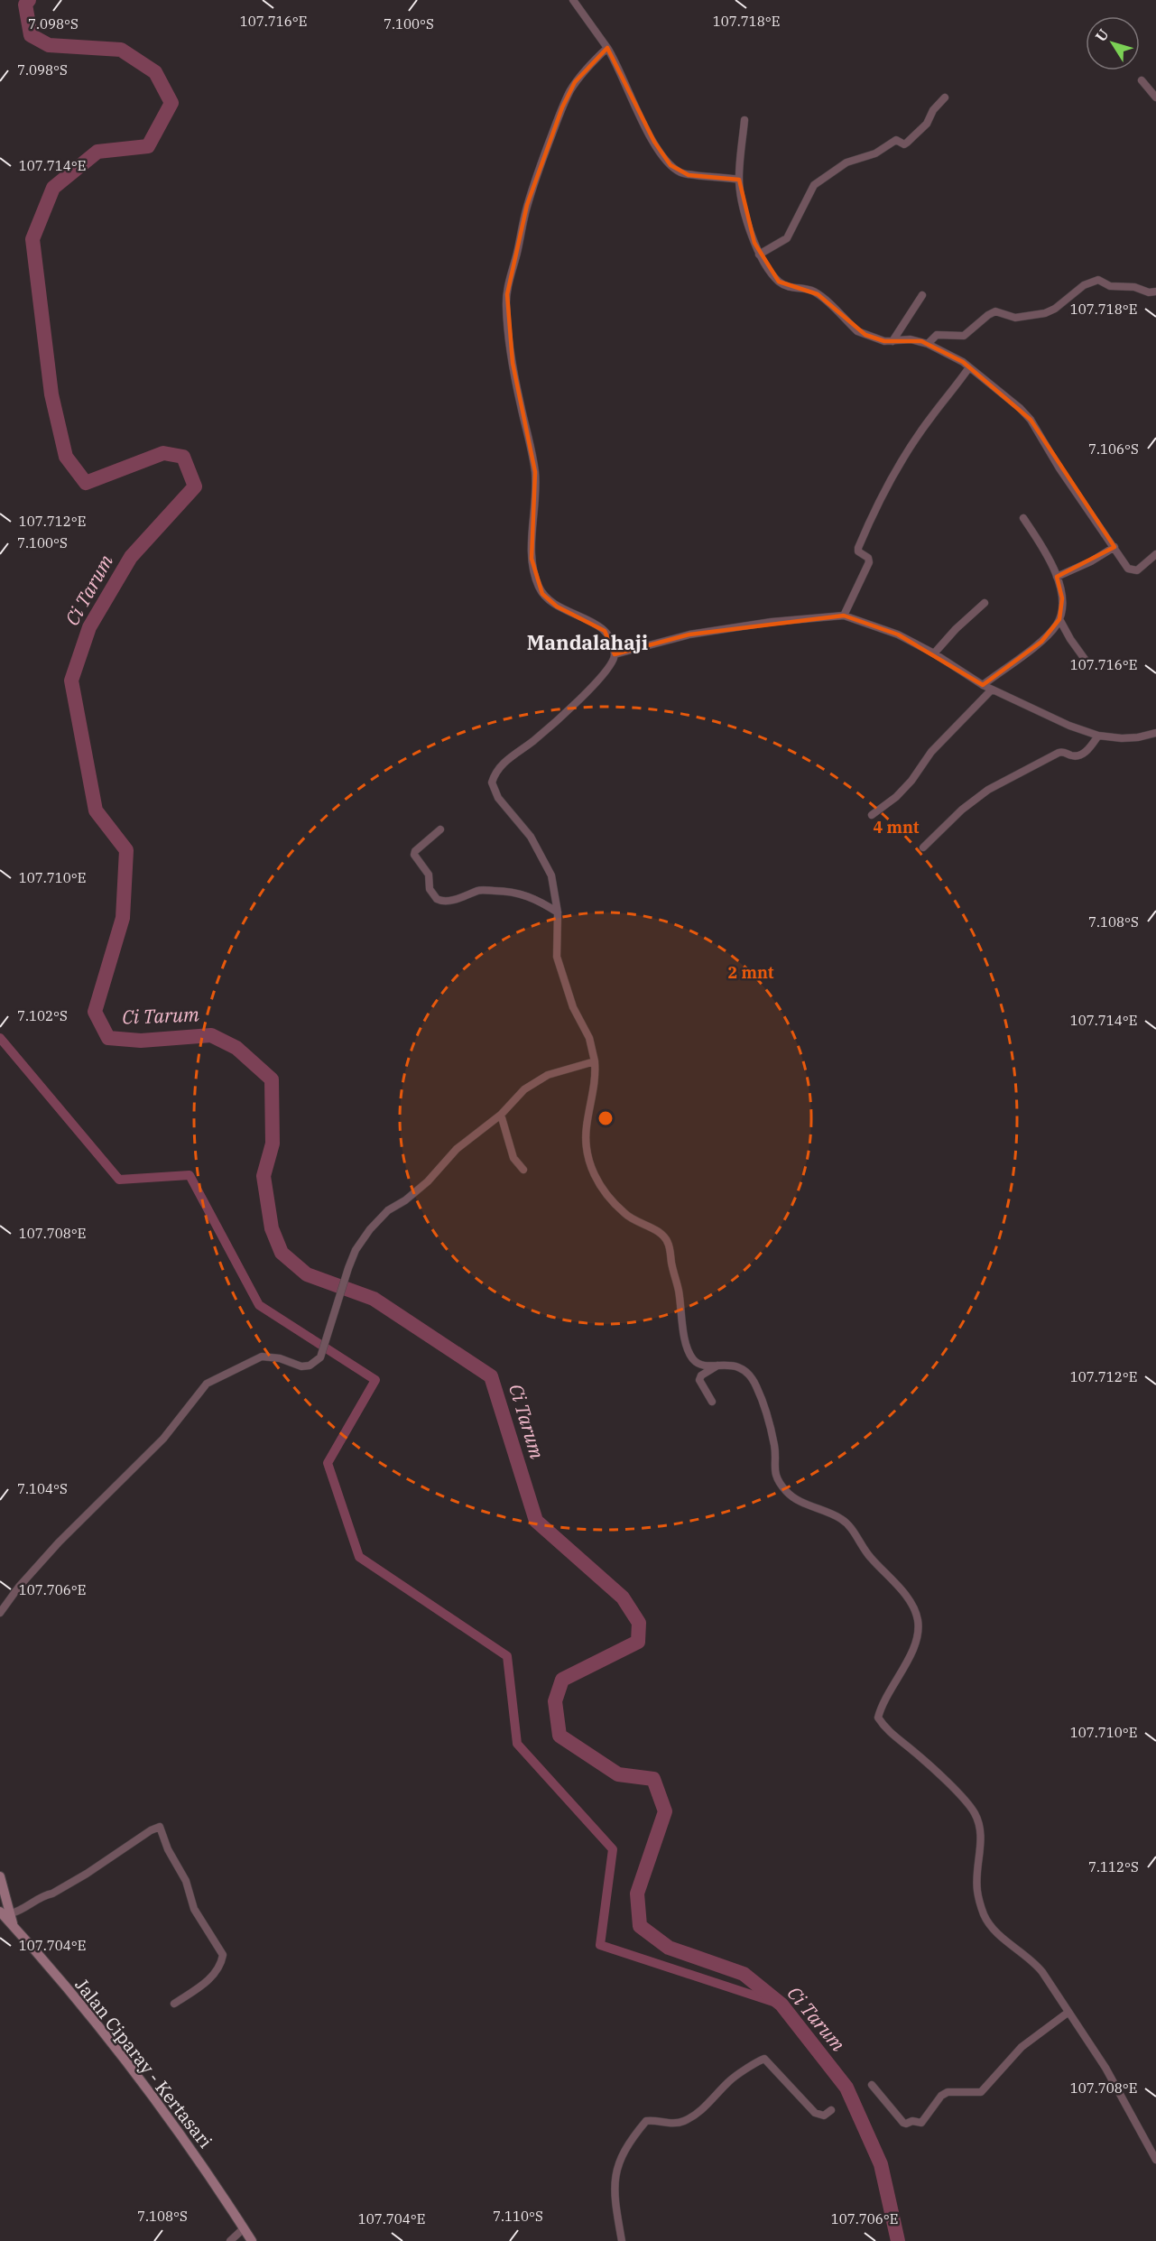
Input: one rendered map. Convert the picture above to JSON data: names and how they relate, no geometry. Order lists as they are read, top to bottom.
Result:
{
  "streets": {
    "main road": ["Jalan Ciparay - Kertasari"]
  },
  "districts": ["Mandalahaji"],
  "water": ["Ci Tarum"],
  "north": "top left",
  "coordinates": [
    "107.716°E",
    "107.718°E",
    "7.100°S",
    "7.098°S",
    "107.714°E",
    "7.106°S",
    "107.712°E",
    "107.710°E",
    "7.108°S",
    "7.102°S",
    "107.708°E",
    "7.104°S",
    "107.706°E",
    "7.112°S",
    "107.704°E",
    "7.110°S"
  ],
  "rings": ["4 mnt", "2 mnt"]
}
